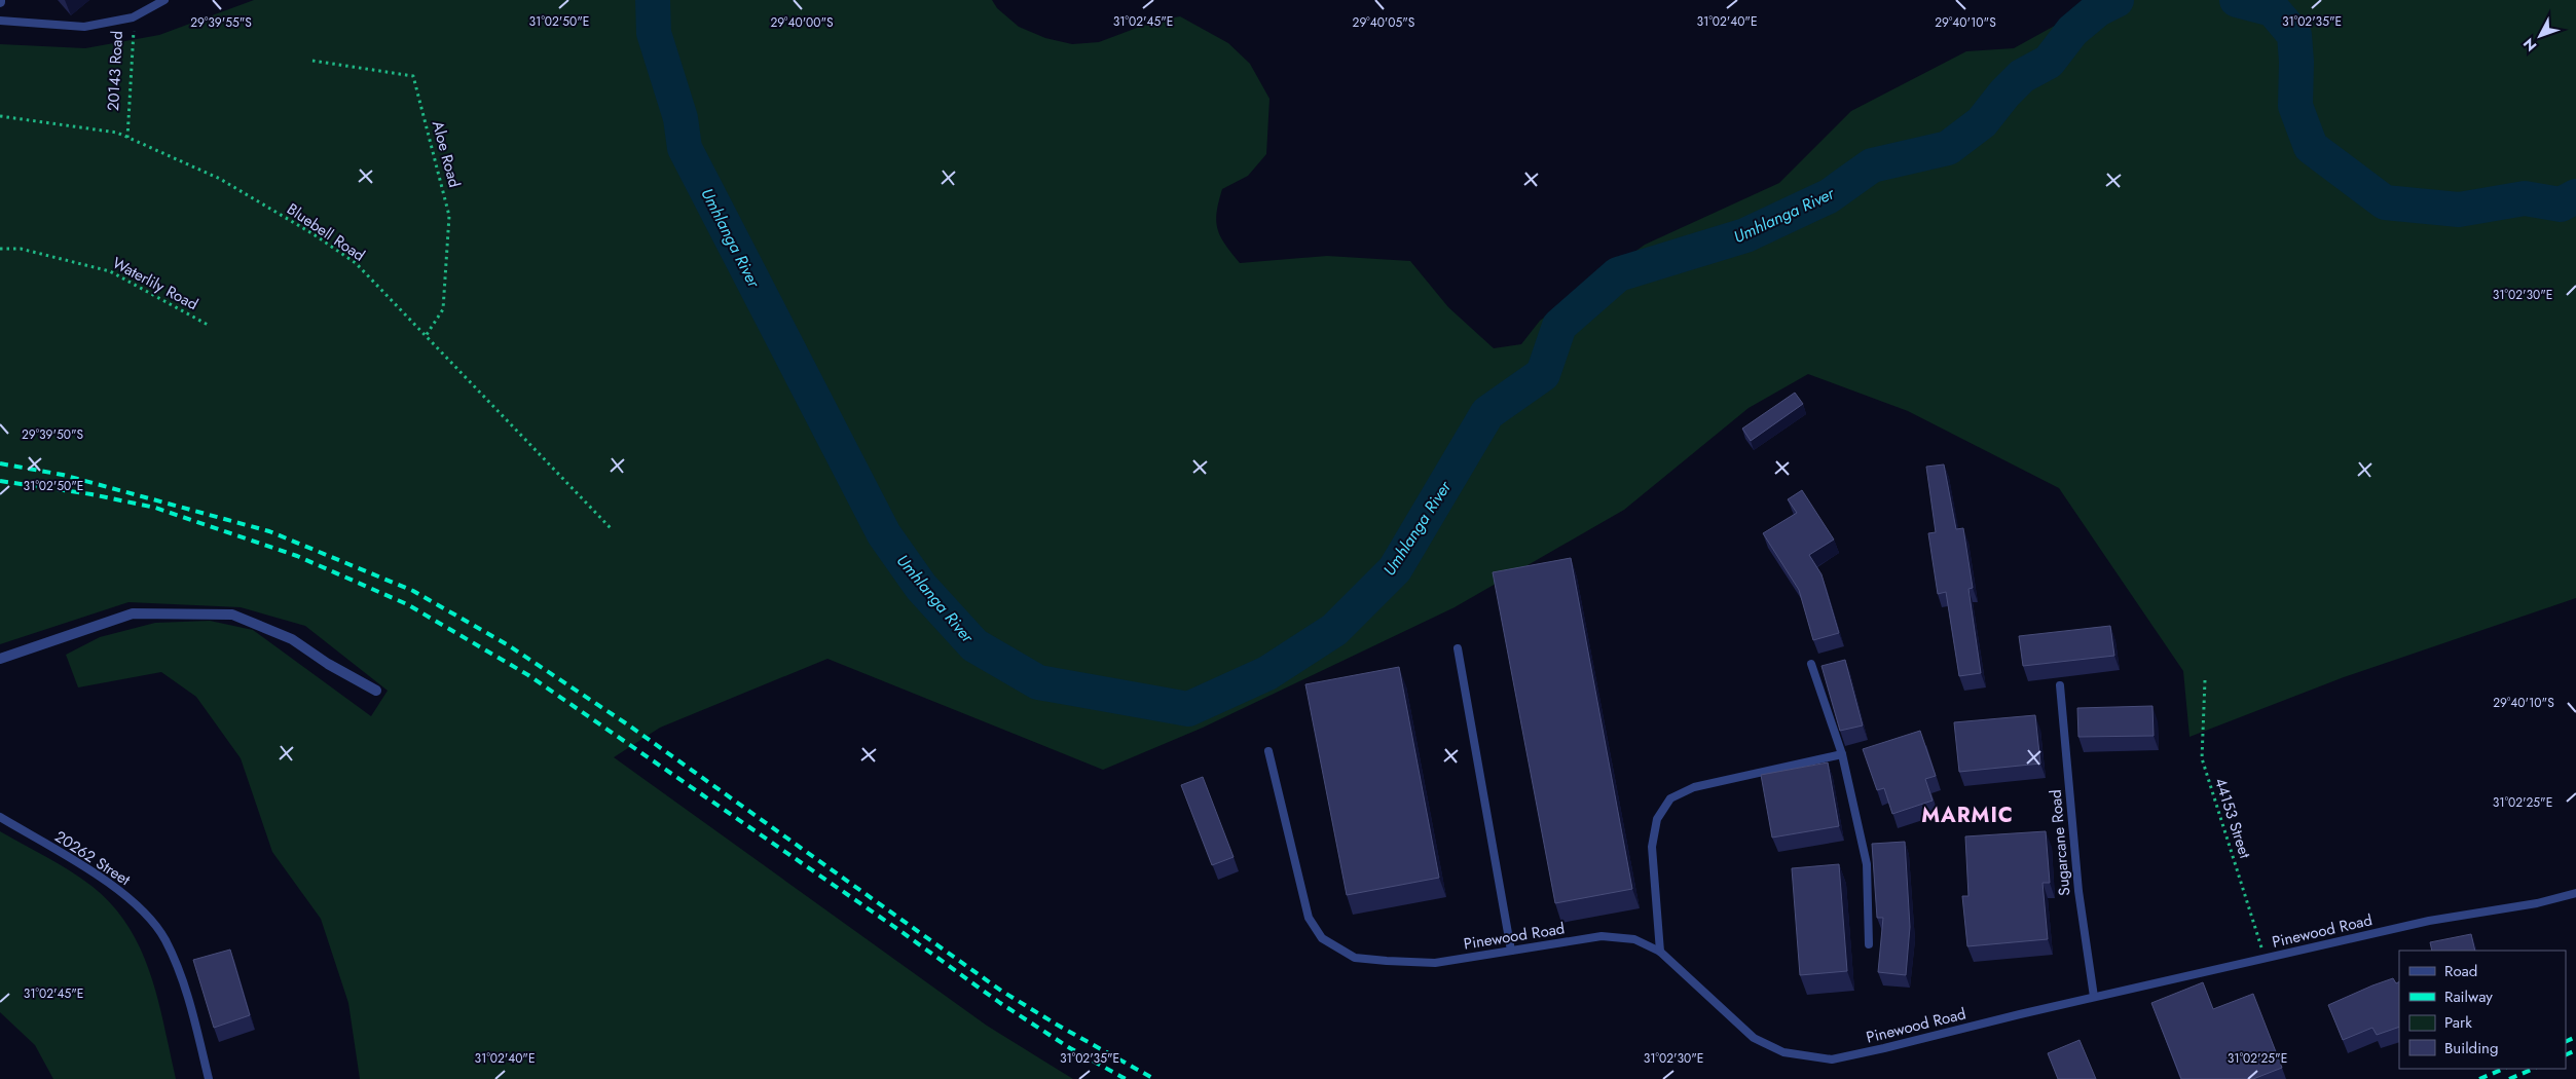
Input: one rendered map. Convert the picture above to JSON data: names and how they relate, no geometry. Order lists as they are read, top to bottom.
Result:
{
  "streets": {
    "lane": [
      "20143 Road",
      "Sugarcane Road",
      "20262 Street",
      "Pinewood Road"
    ],
    "path": [
      "Aloe Road",
      "Bluebell Road",
      "Waterlily Road",
      "44153 Street"
    ]
  },
  "crossings": [
    ["20143 Road", "Bluebell Road"],
    ["Aloe Road", "Bluebell Road"],
    ["44153 Street", "Pinewood Road"],
    ["Sugarcane Road", "Pinewood Road"]
  ],
  "districts": ["MARMIC"],
  "water": ["Umhlanga River"],
  "legend": [
    "Road",
    "Railway",
    "Park",
    "Building"
  ],
  "north": "bottom left",
  "coordinates": [
    "31°02'50\"E",
    "31°02'45\"E",
    "31°02'40\"E",
    "31°02'35\"E",
    "29°39'55\"S",
    "29°40'00\"S",
    "29°40'05\"S",
    "29°40'10\"S",
    "31°02'30\"E",
    "29°39'50\"S",
    "31°02'25\"E"
  ]
}
